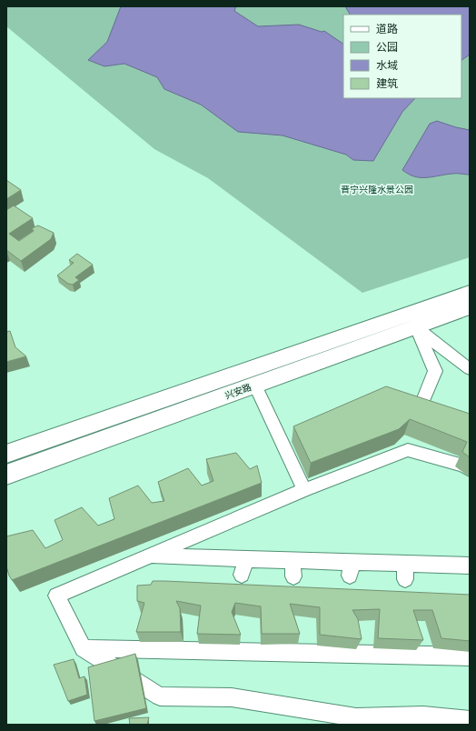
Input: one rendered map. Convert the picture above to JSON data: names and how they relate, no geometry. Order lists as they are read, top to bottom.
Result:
{
  "streets": {
    "main road": ["兴安路"]
  },
  "parks": ["晋宁兴隆水景公园"],
  "legend": [
    "道路",
    "公园",
    "水域",
    "建筑"
  ]
}
